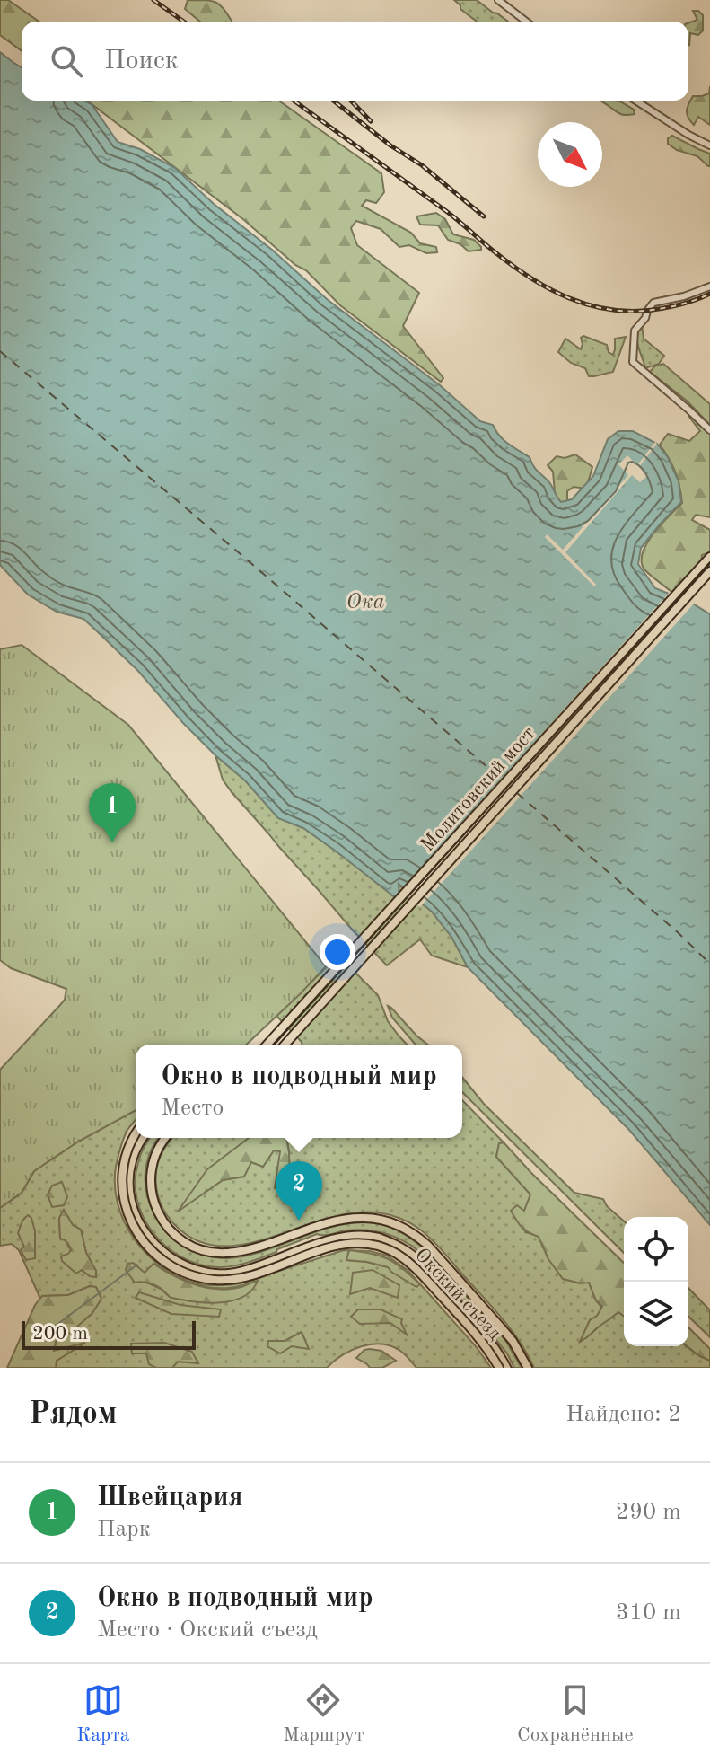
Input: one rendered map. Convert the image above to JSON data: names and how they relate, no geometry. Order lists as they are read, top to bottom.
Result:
{
  "streets": {
    "main road": ["Молитовский мост", "Окский съезд"]
  },
  "water": ["Ока"],
  "scale_bar": "200 m",
  "north": "bottom right",
  "page": {
    "search": "Поиск",
    "pins": ["1", "2"],
    "popup": ["Окно в подводный мир", "Место"],
    "scale": "200 m",
    "heading": ["Рядом", "Найдено: 2"],
    "list": [
      {
        "mark": "1",
        "name": "Швейцария",
        "note": "Парк",
        "value": "290 m"
      },
      {
        "mark": "2",
        "name": "Окно в подводный мир",
        "note": "Место · Окский съезд",
        "value": "310 m"
      }
    ],
    "nav": ["Карта", "Маршрут", "Сохранённые"]
  }
}
